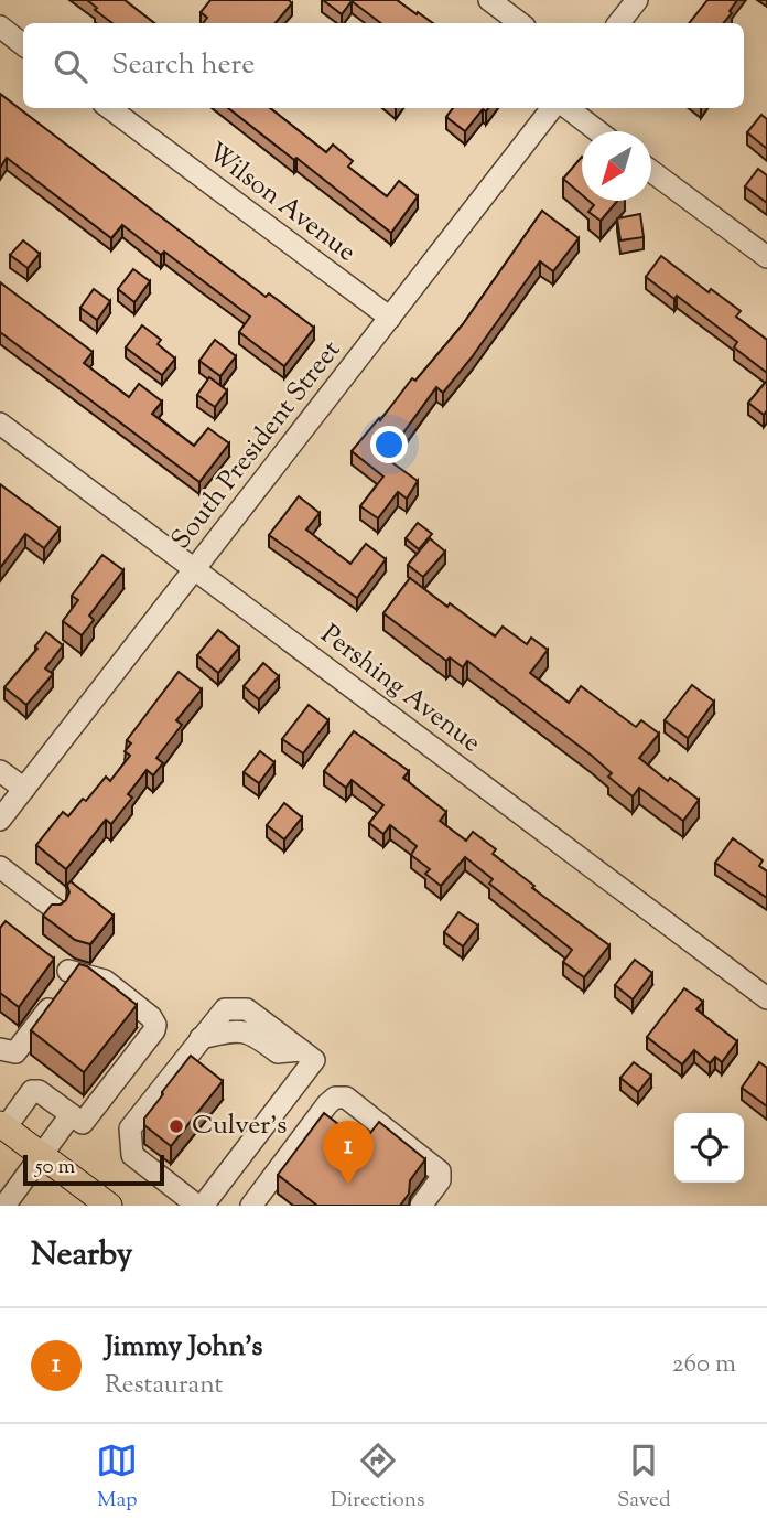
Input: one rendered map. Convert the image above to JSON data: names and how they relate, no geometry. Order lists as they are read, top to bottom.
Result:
{
  "streets": {
    "street": ["Wilson Avenue", "South President Street", "Pershing Avenue"]
  },
  "crossings": [
    ["Wilson Avenue", "South President Street"],
    ["South President Street", "Pershing Avenue"]
  ],
  "places": ["Culver's"],
  "scale_bar": "50 m",
  "north": "bottom left",
  "page": {
    "search": "Search here",
    "pins": "1",
    "scale": "50 m",
    "heading": "Nearby",
    "list": [
      {
        "mark": "1",
        "name": "Jimmy John's",
        "note": "Restaurant",
        "value": "260 m"
      }
    ],
    "nav": ["Map", "Directions", "Saved"]
  }
}
